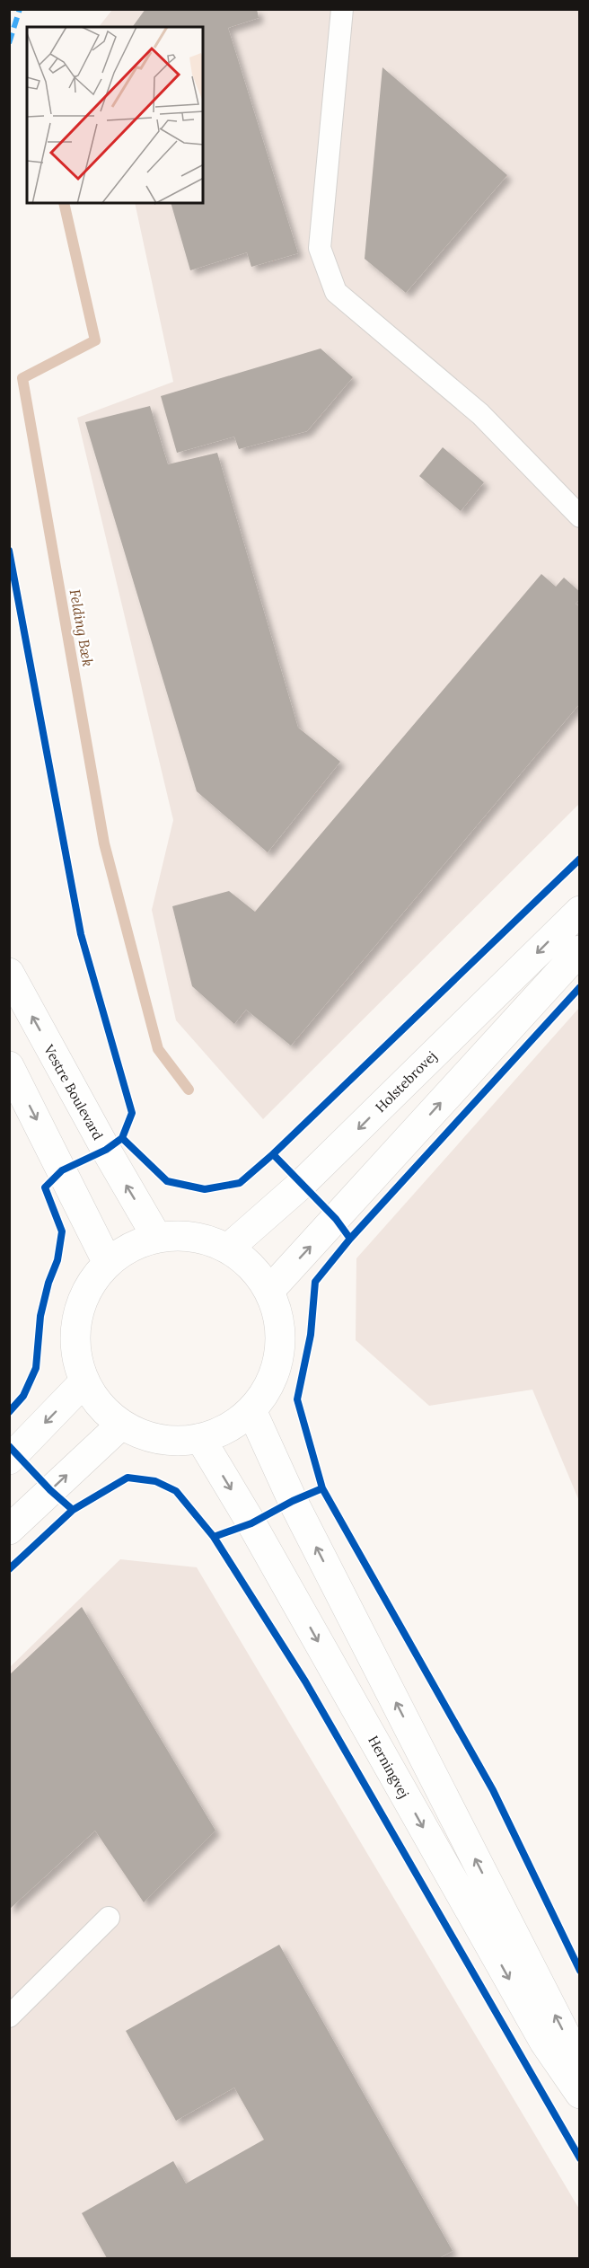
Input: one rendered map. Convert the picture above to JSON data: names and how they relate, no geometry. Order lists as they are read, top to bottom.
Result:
{
  "streets": {
    "main road": ["Holstebrovej", "Vestre Boulevard", "Herningvej"]
  },
  "water": ["Felding Bæk"]
}
